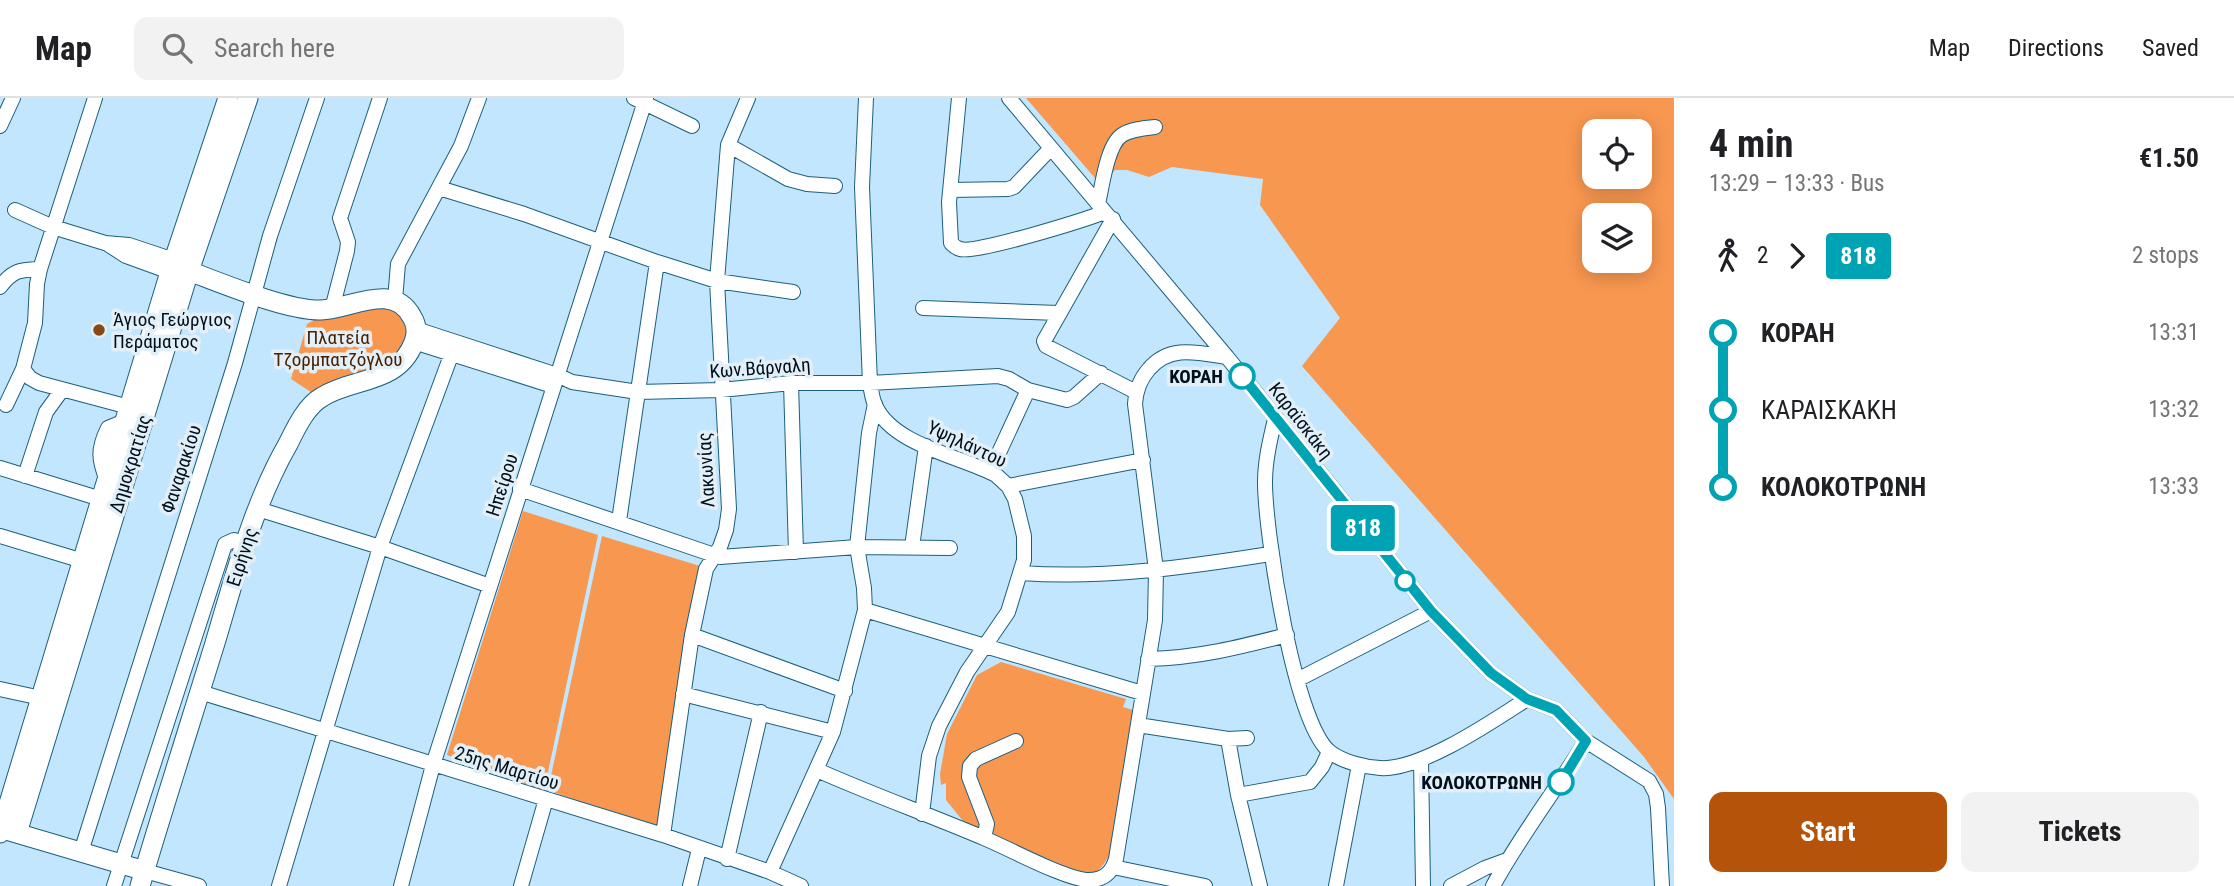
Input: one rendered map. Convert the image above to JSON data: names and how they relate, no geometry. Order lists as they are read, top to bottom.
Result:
{
  "streets": {
    "main road": ["Δημοκρατίας", "Ειρήνης"],
    "street": [
      "Κων.Βάρναλη",
      "Καραϊσκάκη",
      "Υψηλάντου",
      "Φαναρακίου",
      "Λακωνίας",
      "Ηπείρου",
      "25ης Μαρτίου"
    ]
  },
  "crossings": [
    ["Κων.Βάρναλη", "Υψηλάντου"],
    ["Κων.Βάρναλη", "Λακωνίας"],
    ["Κων.Βάρναλη", "Ηπείρου"],
    ["Κων.Βάρναλη", "Ειρήνης"],
    ["Λακωνίας", "25ης Μαρτίου"],
    ["Ηπείρου", "25ης Μαρτίου"],
    ["Ειρήνης", "25ης Μαρτίου"]
  ],
  "parks": ["Πλατεία Τζορμπατζόγλου"],
  "places": ["Άγιος Γεώργιος Περάματος", "ΚΟΡΑΗ", "ΚΟΛΟΚΟΤΡΩΝΗ"],
  "lines": ["bus line 818"],
  "page": {
    "header": "Map",
    "search": "Search here",
    "nav": ["Map", "Directions", "Saved"],
    "on_map": "818",
    "heading": ["4 min", "13:29 – 13:33 · Bus", "€1.50"],
    "legs": ["2", "818", "2 stops"],
    "list": [
      {
        "name": "ΚΟΡΑΗ",
        "value": "13:31"
      },
      {
        "name": "ΚΑΡΑΙΣΚΑΚΗ",
        "value": "13:32"
      },
      {
        "name": "ΚΟΛΟΚΟΤΡΩΝΗ",
        "value": "13:33"
      }
    ],
    "buttons": ["Start", "Tickets"]
  }
}
